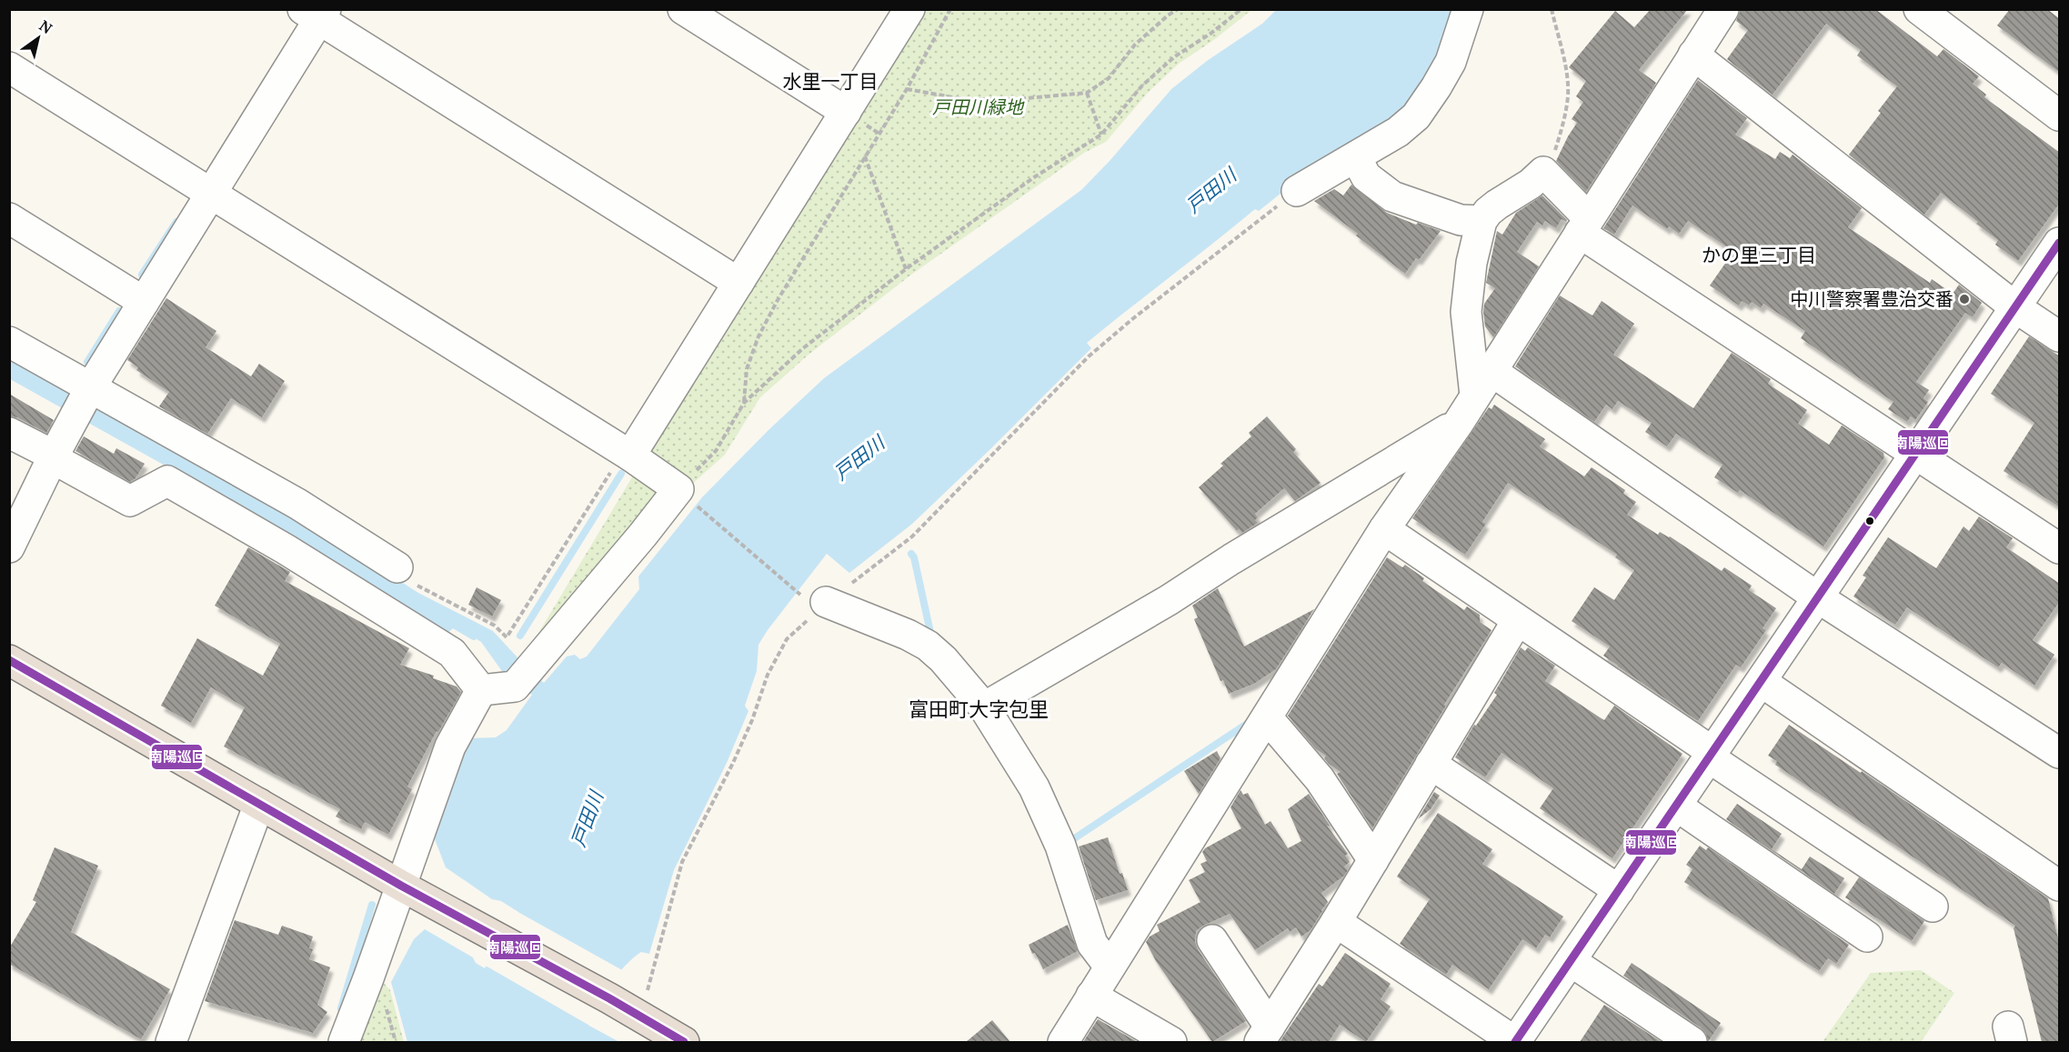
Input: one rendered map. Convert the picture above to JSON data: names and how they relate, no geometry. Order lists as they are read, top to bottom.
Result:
{
  "districts": ["水里一丁目", "かの里三丁目", "富田町大字包里"],
  "water": ["戸田川"],
  "parks": ["戸田川緑地"],
  "places": ["中川警察署豊治交番"],
  "lines": ["transit line 南陽巡回"],
  "north": "top right"
}
